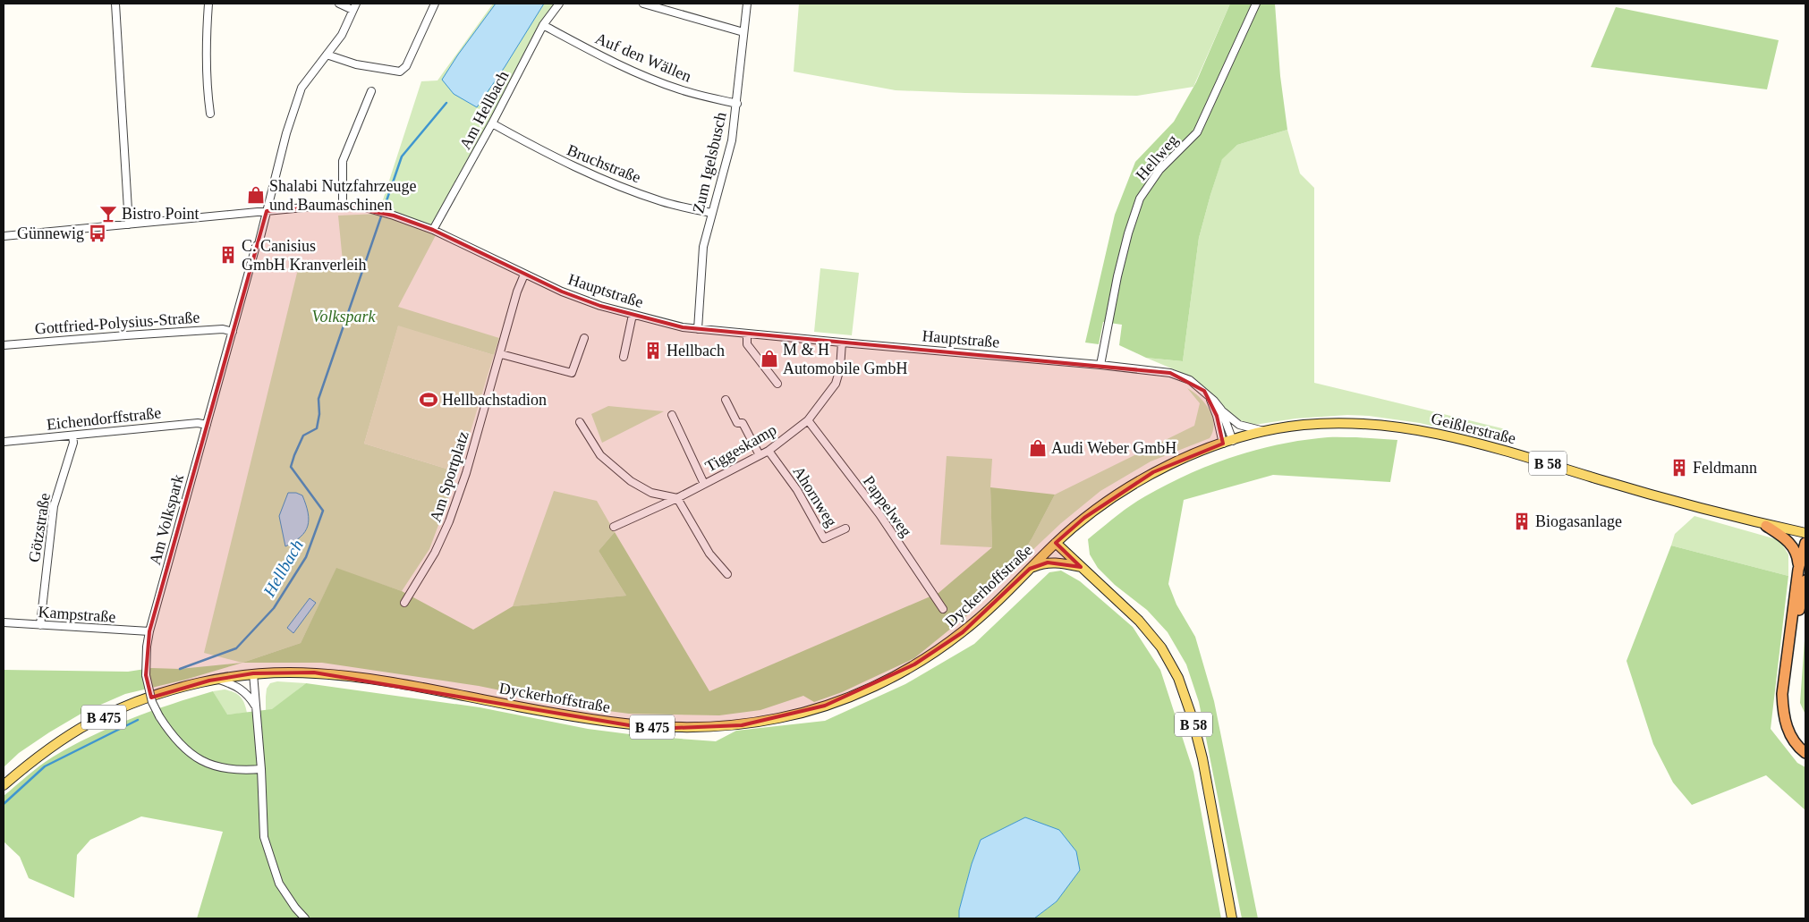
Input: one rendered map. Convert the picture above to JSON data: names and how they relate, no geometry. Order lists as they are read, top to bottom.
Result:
{
  "streets": {
    "main road": [
      "Geißlerstraße",
      "B 58",
      "Dyckerhoffstraße",
      "B 475"
    ],
    "street": [
      "Auf den Wällen",
      "Am Hellbach",
      "Hellweg",
      "Zum Igelsbusch",
      "Bruchstraße",
      "Hauptstraße",
      "Gottfried-Polysius-Straße",
      "Eichendorffstraße",
      "Tiggeskamp",
      "Am Sportplatz",
      "Ahornweg",
      "Pappelweg",
      "Am Volkspark",
      "Götzstraße",
      "Kampstraße"
    ]
  },
  "crossings": [
    ["Auf den Wällen", "Am Hellbach"],
    ["Auf den Wällen", "Zum Igelsbusch"],
    ["Am Hellbach", "Bruchstraße"],
    ["Am Hellbach", "Hauptstraße"],
    ["Hellweg", "Hauptstraße"],
    ["Zum Igelsbusch", "Bruchstraße"],
    ["Zum Igelsbusch", "Hauptstraße"],
    ["Hauptstraße", "Geißlerstraße"],
    ["Hauptstraße", "Tiggeskamp"],
    ["Hauptstraße", "Am Sportplatz"],
    ["Hauptstraße", "Am Volkspark"],
    ["Hauptstraße", "Dyckerhoffstraße"],
    ["Gottfried-Polysius-Straße", "Am Volkspark"],
    ["Eichendorffstraße", "Am Volkspark"],
    ["Eichendorffstraße", "Götzstraße"],
    ["Geißlerstraße", "Dyckerhoffstraße"],
    ["Tiggeskamp", "Ahornweg"],
    ["Tiggeskamp", "Pappelweg"],
    ["B 58", "Dyckerhoffstraße"],
    ["Am Volkspark", "Kampstraße"],
    ["Götzstraße", "Kampstraße"]
  ],
  "water": ["Hellbach"],
  "parks": ["Volkspark"],
  "places": {
    "shop": ["Shalabi Nutzfahrzeuge und Baumaschinen", "M & H Automobile GmbH", "Audi Weber GmbH"],
    "bar": ["Bistro Point"],
    "bus stop": ["Günnewig"],
    "building": [
      "C. Canisius GmbH Kranverleih",
      "Hellbach",
      "Feldmann",
      "Biogasanlage"
    ],
    "sports": ["Hellbachstadion"]
  }
}
